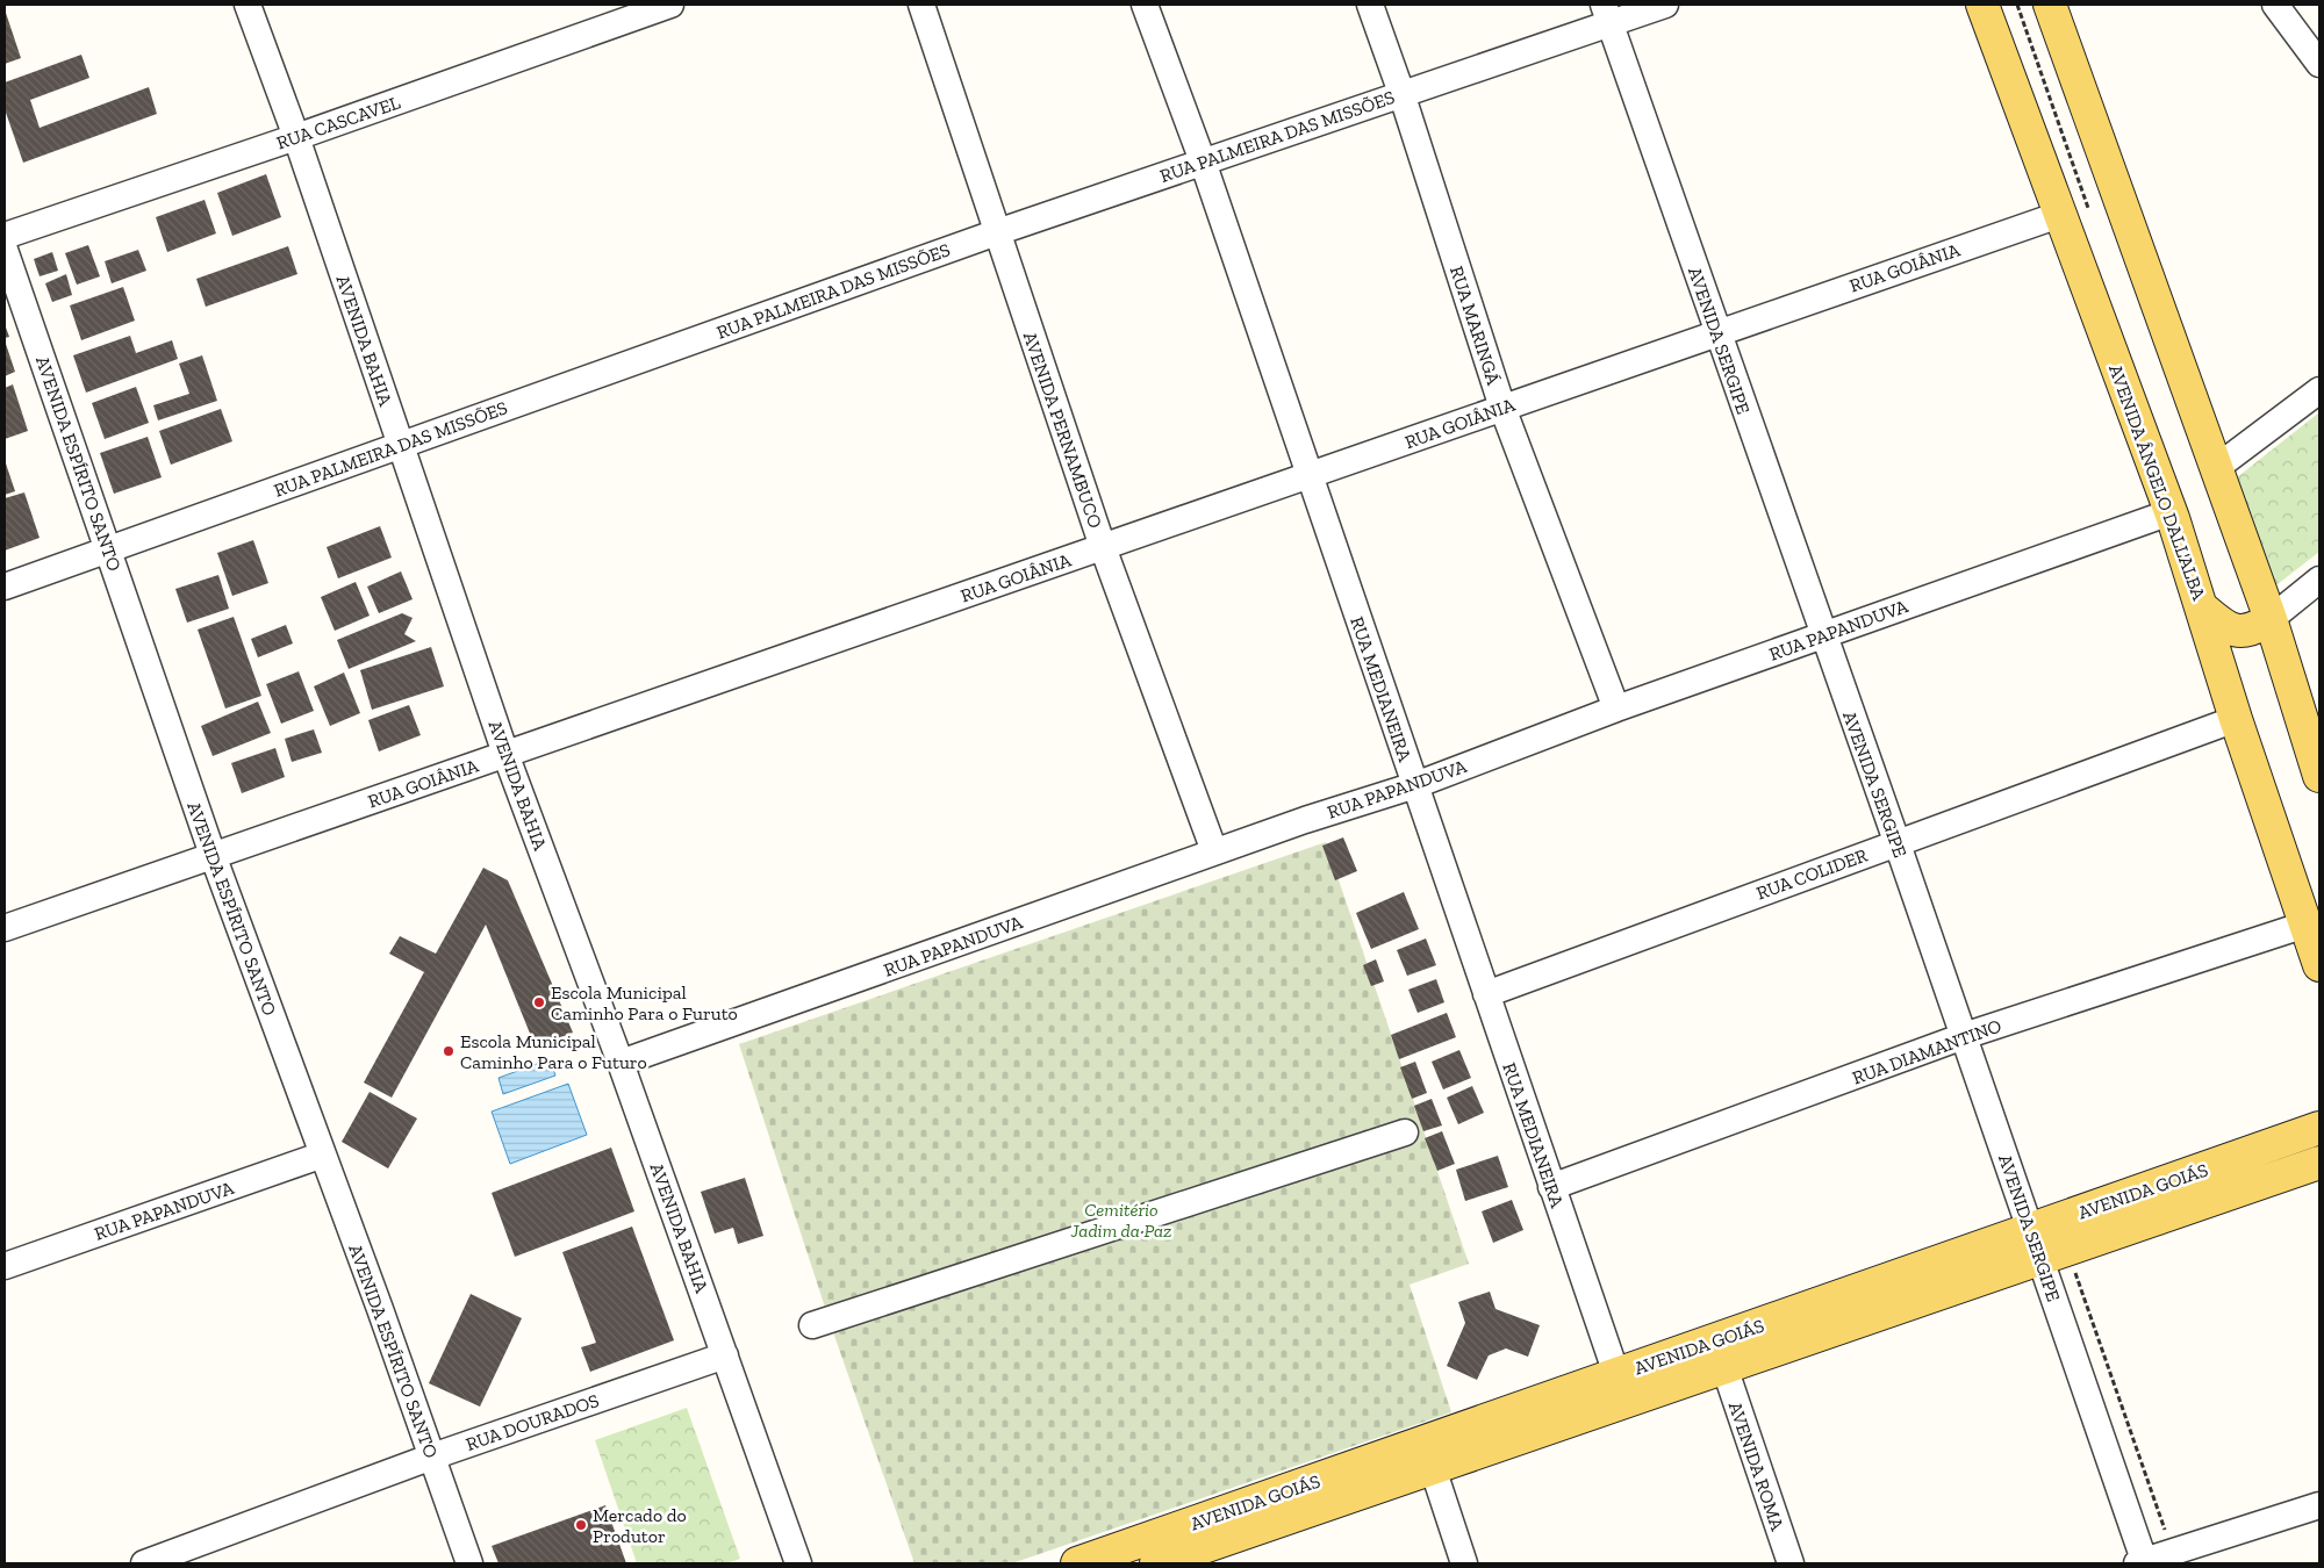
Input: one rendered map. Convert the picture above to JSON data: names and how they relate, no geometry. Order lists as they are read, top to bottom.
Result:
{
  "streets": {
    "main road": ["AVENIDA ÂNGELO DALL'ALBA", "AVENIDA GOIÁS"],
    "street": [
      "RUA CASCAVEL",
      "RUA PALMEIRA DAS MISSÕES",
      "RUA GOIÂNIA",
      "RUA MARINGÁ",
      "AVENIDA BAHIA",
      "AVENIDA SERGIPE",
      "AVENIDA PERNAMBUCO",
      "AVENIDA ESPÍRITO SANTO",
      "RUA PAPANDUVA",
      "RUA MEDIANEIRA",
      "RUA COLIDER",
      "RUA DIAMANTINO",
      "RUA DOURADOS",
      "AVENIDA ROMA"
    ]
  },
  "crossings": [
    ["RUA CASCAVEL", "AVENIDA BAHIA"],
    ["RUA PALMEIRA DAS MISSÕES", "RUA MARINGÁ"],
    ["RUA PALMEIRA DAS MISSÕES", "AVENIDA BAHIA"],
    ["RUA PALMEIRA DAS MISSÕES", "AVENIDA SERGIPE"],
    ["RUA PALMEIRA DAS MISSÕES", "AVENIDA PERNAMBUCO"],
    ["RUA PALMEIRA DAS MISSÕES", "AVENIDA ESPÍRITO SANTO"],
    ["RUA PALMEIRA DAS MISSÕES", "RUA MEDIANEIRA"],
    ["RUA GOIÂNIA", "RUA MARINGÁ"],
    ["RUA GOIÂNIA", "AVENIDA BAHIA"],
    ["RUA GOIÂNIA", "AVENIDA SERGIPE"],
    ["RUA GOIÂNIA", "AVENIDA PERNAMBUCO"],
    ["RUA GOIÂNIA", "AVENIDA ESPÍRITO SANTO"],
    ["RUA GOIÂNIA", "AVENIDA ÂNGELO DALL'ALBA"],
    ["RUA GOIÂNIA", "RUA MEDIANEIRA"],
    ["RUA MARINGÁ", "RUA PAPANDUVA"],
    ["AVENIDA BAHIA", "RUA PAPANDUVA"],
    ["AVENIDA BAHIA", "RUA DOURADOS"],
    ["AVENIDA SERGIPE", "RUA PAPANDUVA"],
    ["AVENIDA SERGIPE", "RUA COLIDER"],
    ["AVENIDA SERGIPE", "RUA DIAMANTINO"],
    ["AVENIDA SERGIPE", "AVENIDA GOIÁS"],
    ["AVENIDA PERNAMBUCO", "RUA PAPANDUVA"],
    ["AVENIDA ESPÍRITO SANTO", "RUA PAPANDUVA"],
    ["AVENIDA ESPÍRITO SANTO", "RUA DOURADOS"],
    ["AVENIDA ÂNGELO DALL'ALBA", "RUA PAPANDUVA"],
    ["AVENIDA ÂNGELO DALL'ALBA", "RUA COLIDER"],
    ["AVENIDA ÂNGELO DALL'ALBA", "RUA DIAMANTINO"],
    ["RUA PAPANDUVA", "RUA MEDIANEIRA"],
    ["RUA MEDIANEIRA", "RUA COLIDER"],
    ["RUA MEDIANEIRA", "RUA DIAMANTINO"],
    ["RUA MEDIANEIRA", "AVENIDA GOIÁS"],
    ["AVENIDA GOIÁS", "AVENIDA ROMA"]
  ],
  "parks": ["Cemitério Jadim da Paz"],
  "places": ["Escola Municipal Caminho Para o Furuto", "Escola Municipal Caminho Para o Futuro", "Mercado do Produtor"]
}
